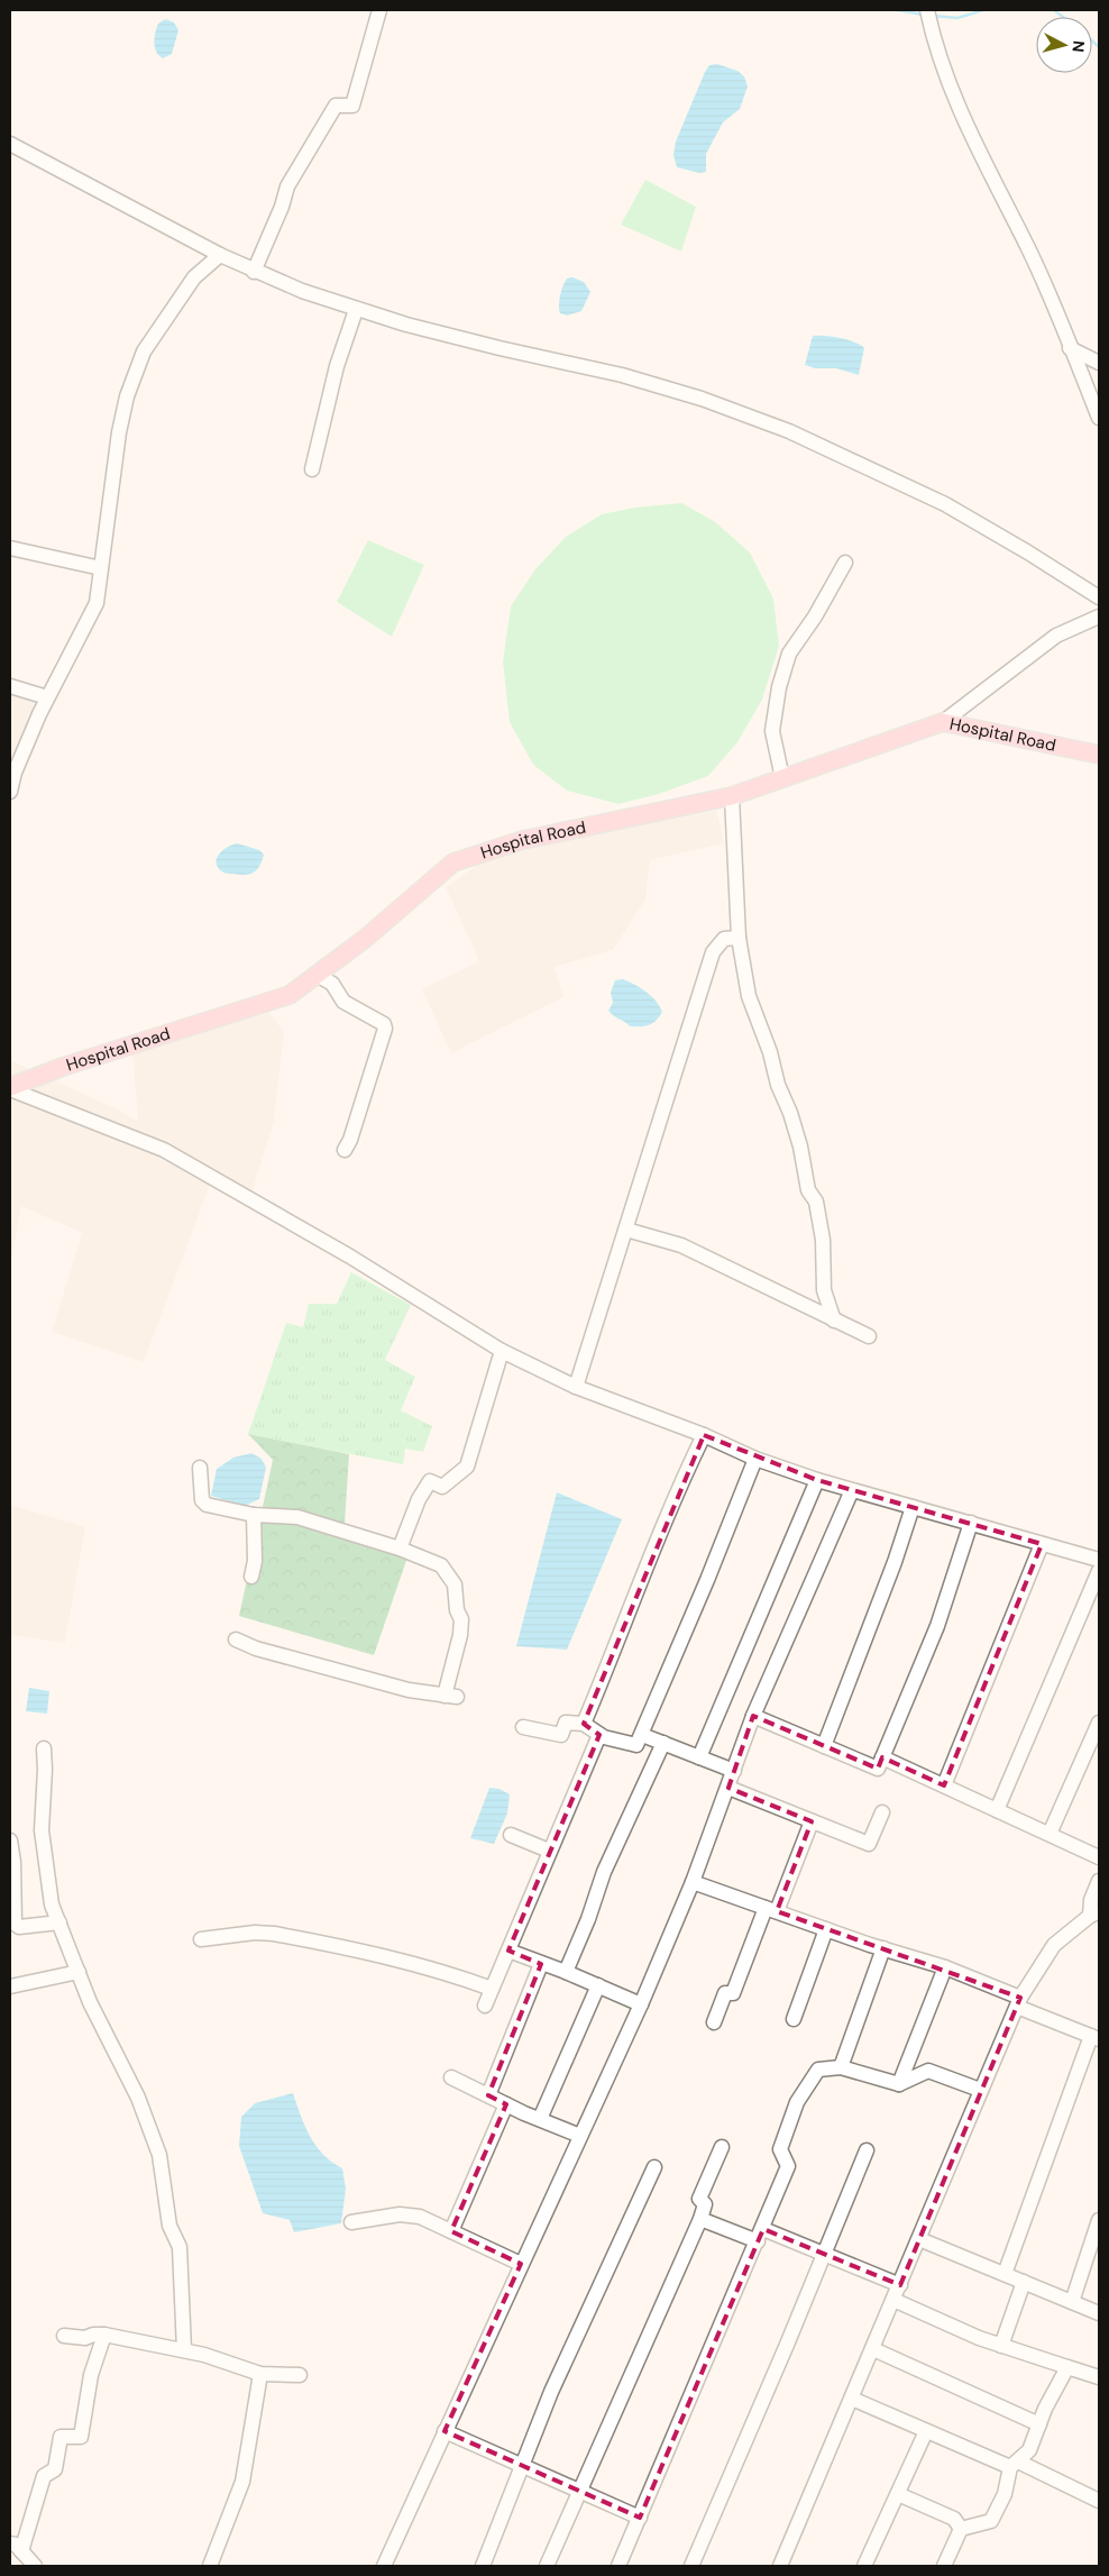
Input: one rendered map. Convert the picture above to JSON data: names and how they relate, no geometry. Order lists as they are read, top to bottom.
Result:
{
  "streets": {
    "main road": ["Hospital Road"]
  },
  "north": "right"
}
